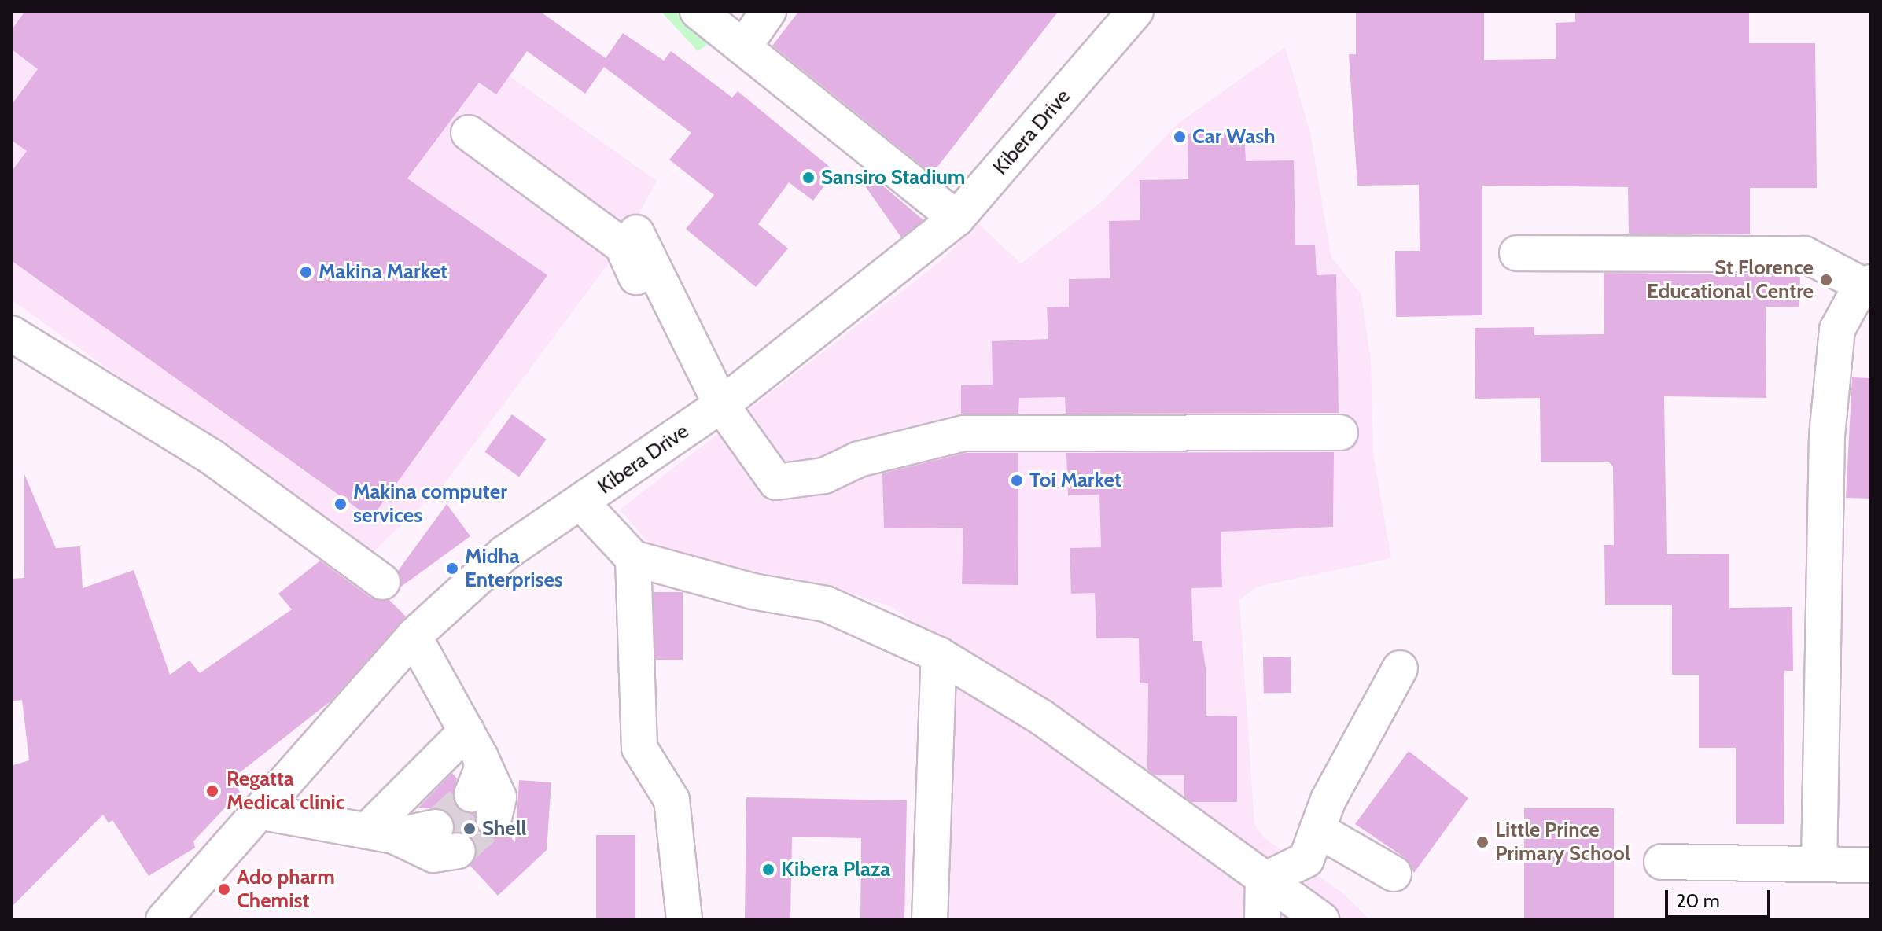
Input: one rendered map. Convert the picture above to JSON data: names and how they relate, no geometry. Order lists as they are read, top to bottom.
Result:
{
  "streets": {
    "street": ["Kibera Drive"]
  },
  "places": [
    "Car Wash",
    "Sansiro Stadium",
    "Makina Market",
    "St Florence Educational Centre",
    "Toi Market",
    "Makina computer services",
    "Midha Enterprises",
    "Regatta Medical clinic",
    "Shell",
    "Little Prince Primary School",
    "Kibera Plaza",
    "Ado pharm Chemist"
  ],
  "scale_bar": "20 m"
}
